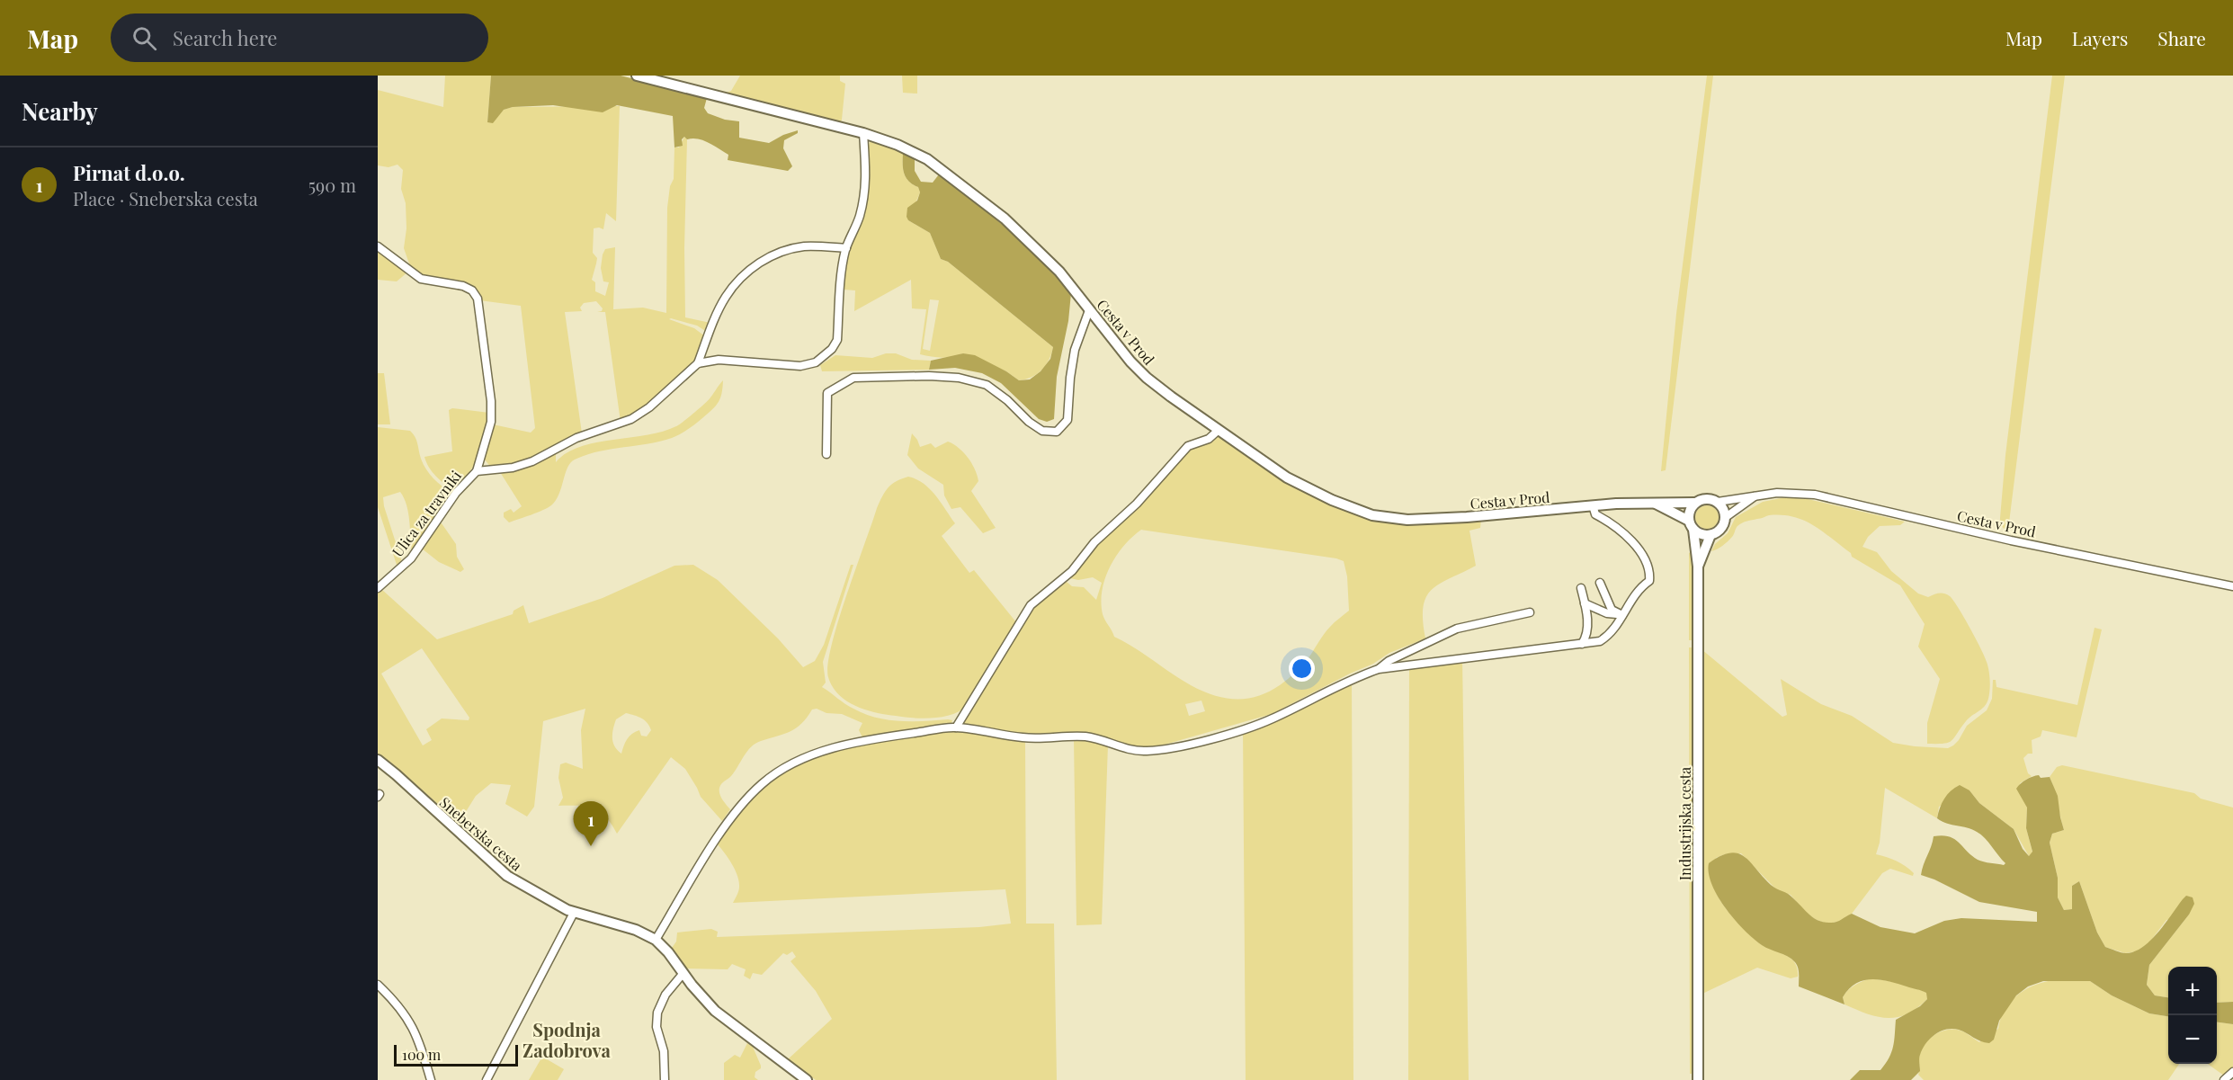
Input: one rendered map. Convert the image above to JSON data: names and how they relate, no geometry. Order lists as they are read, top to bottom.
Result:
{
  "streets": {
    "street": [
      "Cesta v Prod",
      "Ulica za travniki",
      "Industrijska cesta",
      "Sneberska cesta"
    ]
  },
  "crossings": [
    ["Cesta v Prod", "Industrijska cesta"]
  ],
  "districts": ["Spodnja Zadobrova"],
  "scale_bar": "100 m",
  "page": {
    "header": "Map",
    "search": "Search here",
    "nav": ["Map", "Layers", "Share"],
    "heading": "Nearby",
    "list": [
      {
        "mark": "1",
        "name": "Pirnat d.o.o.",
        "note": "Place · Sneberska cesta",
        "value": "590 m"
      }
    ],
    "pins": "1",
    "map_buttons": ["+", "−"],
    "scale": "100 m"
  }
}
